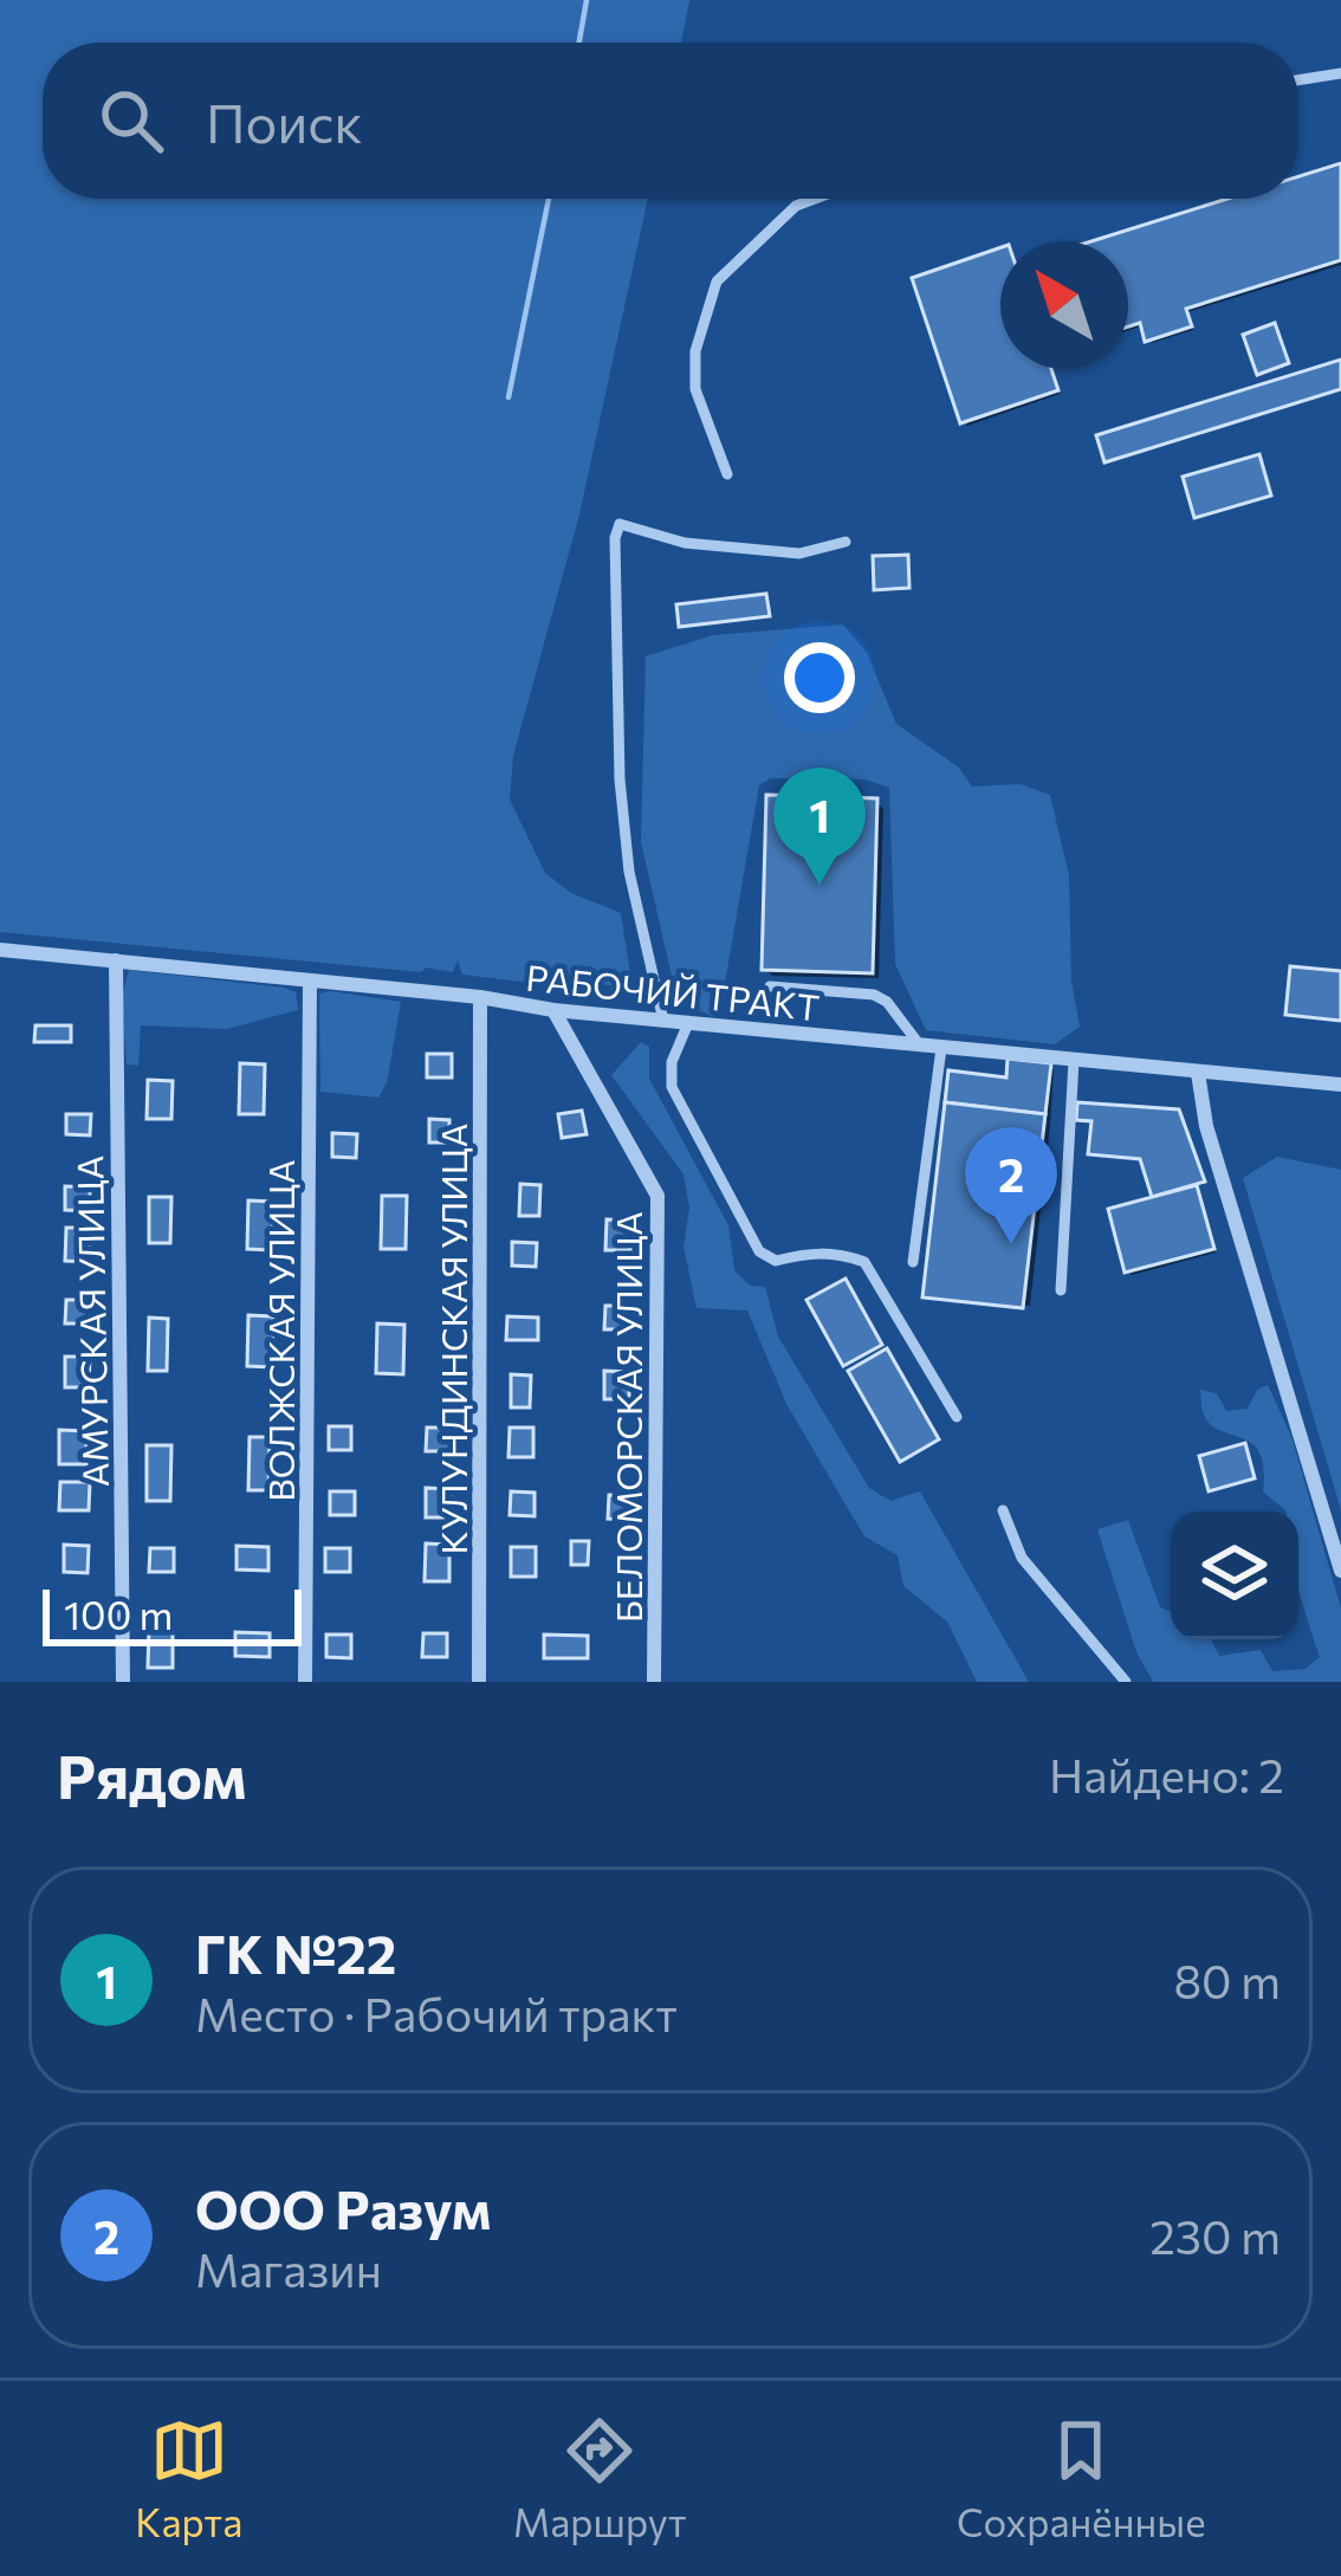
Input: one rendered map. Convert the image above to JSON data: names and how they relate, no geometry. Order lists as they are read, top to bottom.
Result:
{
  "streets": {
    "street": [
      "РАБОЧИЙ ТРАКТ",
      "АМУРСКАЯ УЛИЦА",
      "ВОЛЖСКАЯ УЛИЦА",
      "КУЛУНДИНСКАЯ УЛИЦА",
      "БЕЛОМОРСКАЯ УЛИЦА"
    ]
  },
  "crossings": [
    ["РАБОЧИЙ ТРАКТ", "АМУРСКАЯ УЛИЦА"],
    ["РАБОЧИЙ ТРАКТ", "ВОЛЖСКАЯ УЛИЦА"],
    ["РАБОЧИЙ ТРАКТ", "КУЛУНДИНСКАЯ УЛИЦА"],
    ["РАБОЧИЙ ТРАКТ", "БЕЛОМОРСКАЯ УЛИЦА"]
  ],
  "scale_bar": "100 m",
  "north": "top left",
  "page": {
    "search": "Поиск",
    "pins": ["1", "2"],
    "scale": "100 m",
    "heading": ["Рядом", "Найдено: 2"],
    "list": [
      {
        "mark": "1",
        "name": "ГК №22",
        "note": "Место · Рабочий тракт",
        "value": "80 m"
      },
      {
        "mark": "2",
        "name": "ООО Разум",
        "note": "Магазин",
        "value": "230 m"
      }
    ],
    "nav": ["Карта", "Маршрут", "Сохранённые"]
  }
}
